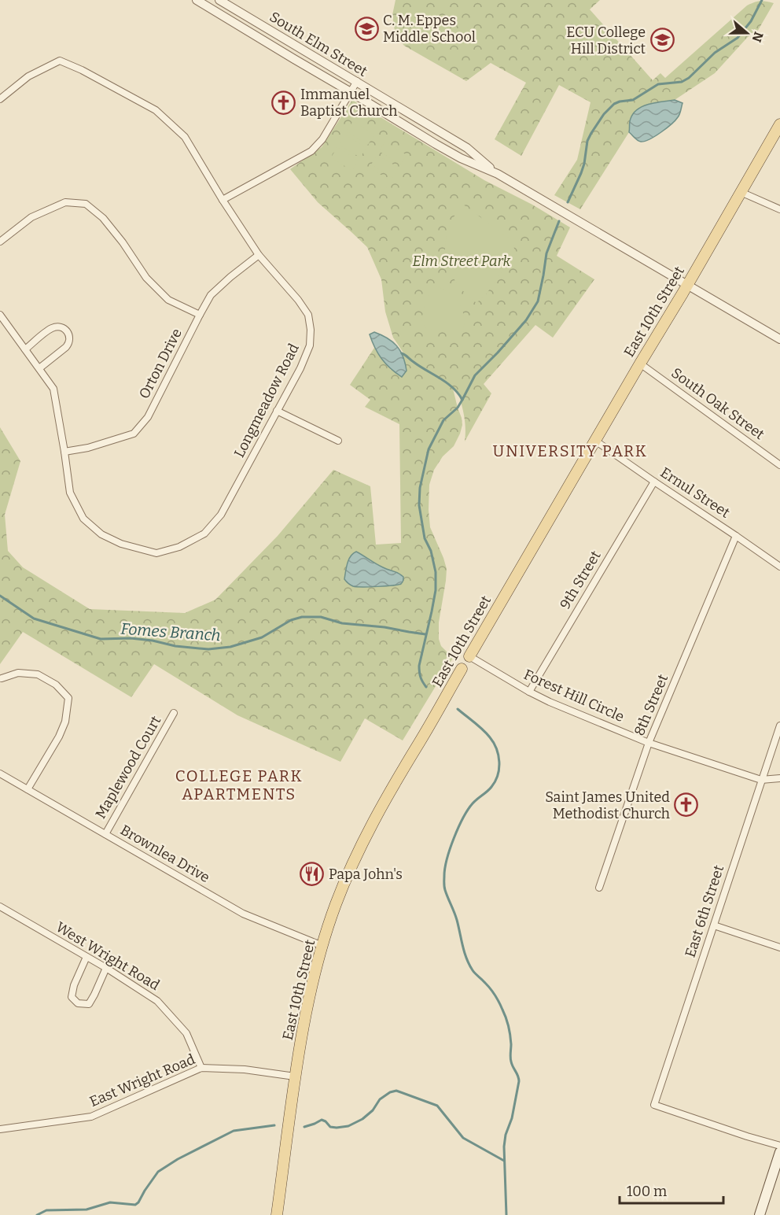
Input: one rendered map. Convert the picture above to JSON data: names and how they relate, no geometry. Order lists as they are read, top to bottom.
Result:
{
  "streets": {
    "main road": ["East 10th Street"],
    "street": [
      "South Elm Street",
      "Orton Drive",
      "Longmeadow Road",
      "South Oak Street",
      "Ernul Street",
      "9th Street",
      "Forest Hill Circle",
      "8th Street",
      "Maplewood Court",
      "Brownlea Drive",
      "East 6th Street",
      "West Wright Road",
      "East Wright Road"
    ]
  },
  "crossings": [
    ["South Elm Street", "East 10th Street"],
    ["East 10th Street", "South Oak Street"],
    ["East 10th Street", "Ernul Street"],
    ["East 10th Street", "Forest Hill Circle"],
    ["East 10th Street", "Brownlea Drive"],
    ["East 10th Street", "East Wright Road"],
    ["Orton Drive", "Longmeadow Road"],
    ["Ernul Street", "9th Street"],
    ["Ernul Street", "8th Street"],
    ["9th Street", "Forest Hill Circle"],
    ["Forest Hill Circle", "8th Street"],
    ["Forest Hill Circle", "East 6th Street"],
    ["Maplewood Court", "Brownlea Drive"],
    ["West Wright Road", "East Wright Road"]
  ],
  "districts": ["UNIVERSITY PARK", "COLLEGE PARK APARTMENTS"],
  "water": ["Fomes Branch"],
  "parks": ["Elm Street Park"],
  "places": {
    "school or university": ["C. M. Eppes Middle School", "ECU College Hill District"],
    "church": ["Immanuel Baptist Church", "Saint James United Methodist Church"],
    "restaurant": ["Papa John's"]
  },
  "scale_bar": "100 m",
  "north": "right"
}
